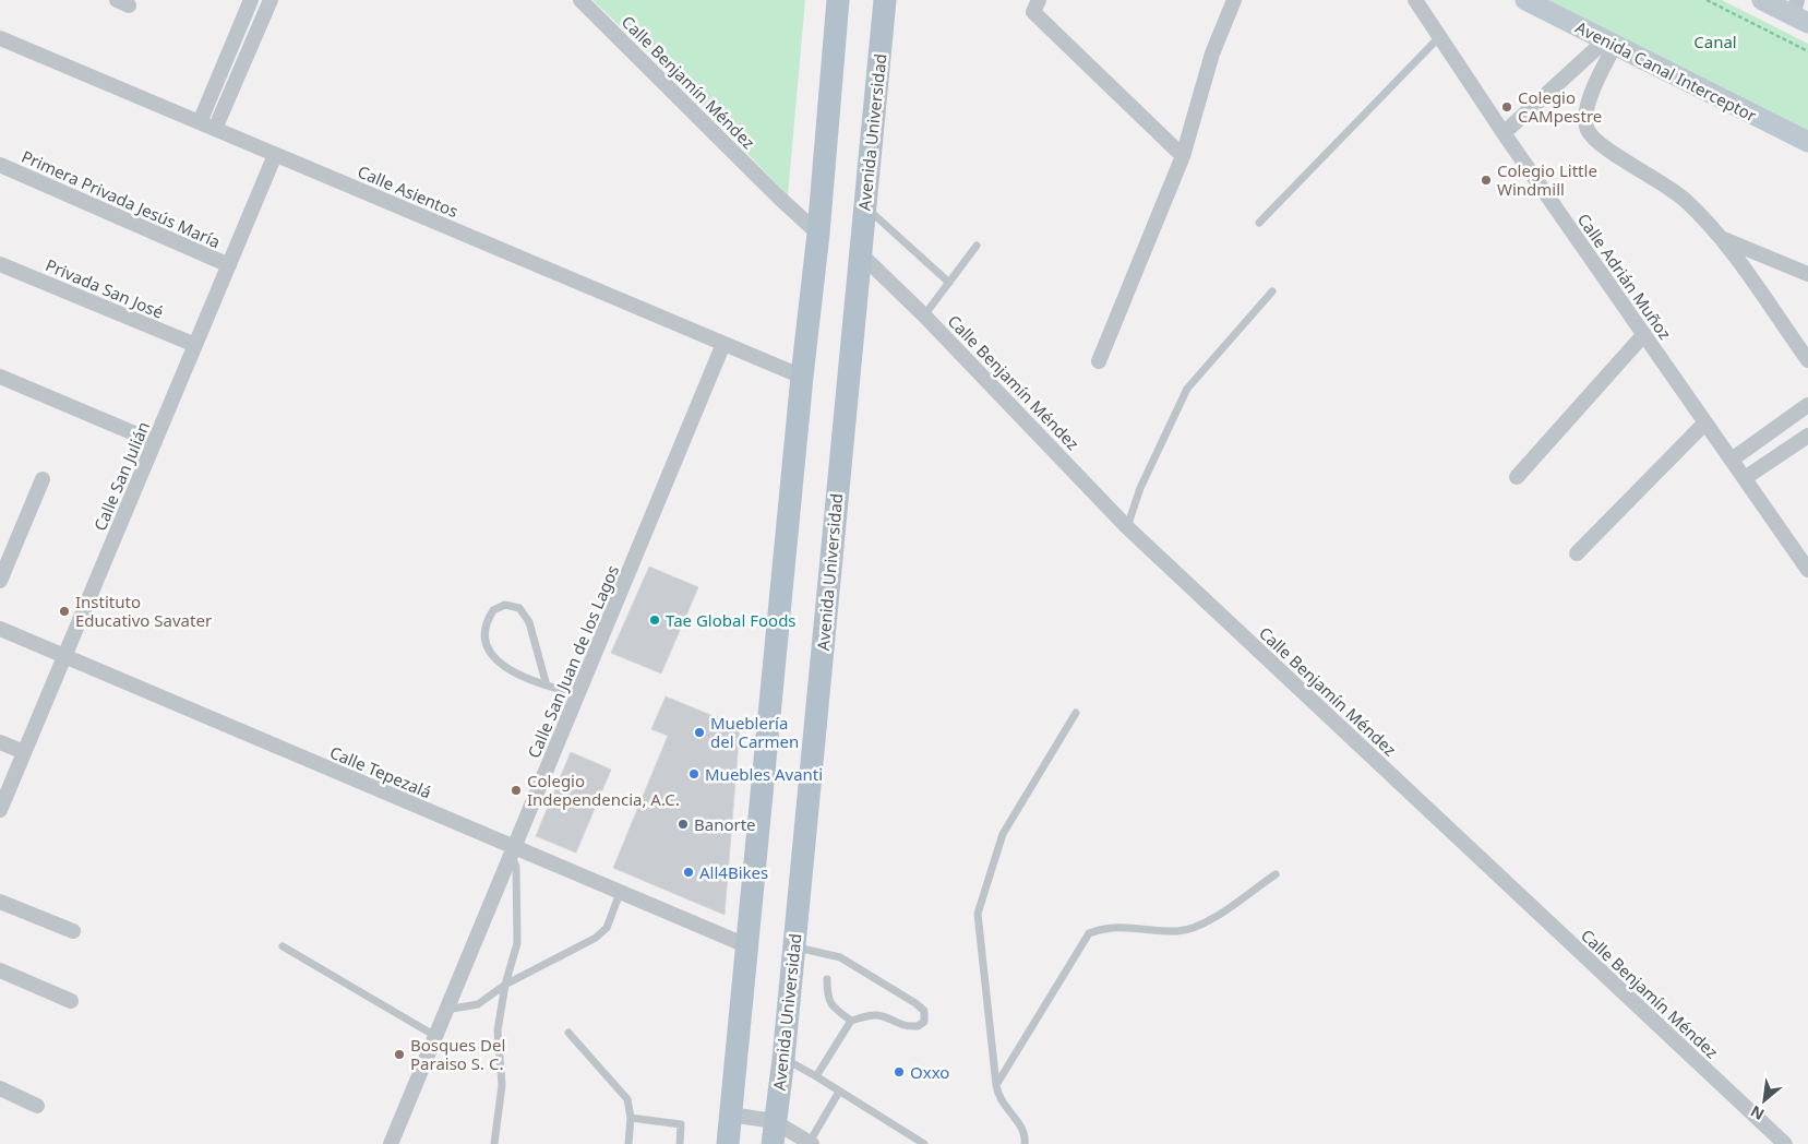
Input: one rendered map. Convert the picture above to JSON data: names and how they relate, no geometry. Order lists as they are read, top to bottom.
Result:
{
  "streets": {
    "main road": ["Avenida Universidad"],
    "street": [
      "Avenida Canal Interceptor",
      "Calle Benjamín Méndez",
      "Calle Asientos",
      "Primera Privada Jesús María",
      "Calle Adrián Muñoz",
      "Privada San José",
      "Calle San Julián",
      "Calle San Juan de los Lagos",
      "Calle Tepezalá"
    ]
  },
  "crossings": [
    ["Calle Benjamín Méndez", "Avenida Universidad"],
    ["Calle Asientos", "Calle San Julián"],
    ["Calle Asientos", "Calle San Juan de los Lagos"],
    ["Primera Privada Jesús María", "Calle San Julián"],
    ["Privada San José", "Calle San Julián"],
    ["Calle San Julián", "Calle Tepezalá"],
    ["Calle San Juan de los Lagos", "Calle Tepezalá"]
  ],
  "parks": ["Canal"],
  "places": [
    "Colegio CAMpestre",
    "Colegio Little Windmill",
    "Instituto Educativo Savater",
    "Tae Global Foods",
    "Mueblería del Carmen",
    "Muebles Avanti",
    "Colegio Independencia, A.C.",
    "Banorte",
    "All4Bikes",
    "Bosques Del Paraiso S. C.",
    "Oxxo"
  ],
  "north": "bottom left"
}
